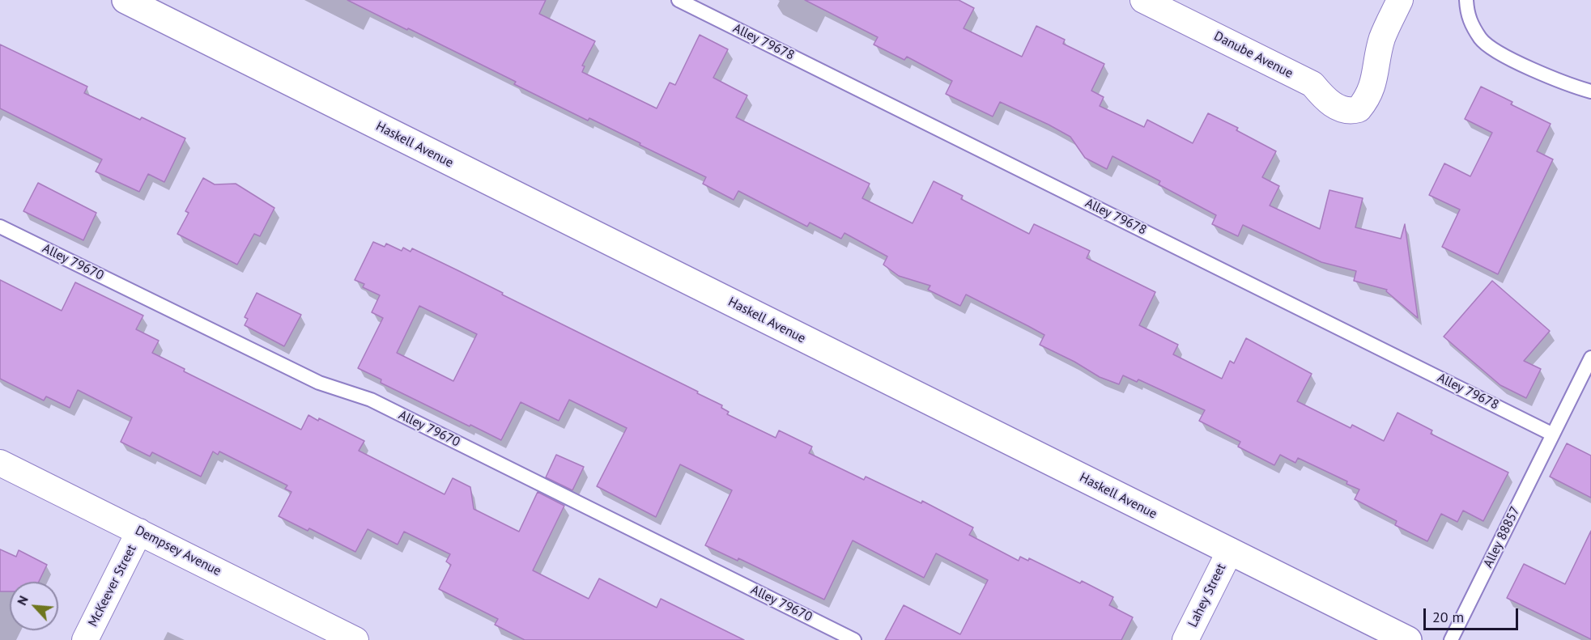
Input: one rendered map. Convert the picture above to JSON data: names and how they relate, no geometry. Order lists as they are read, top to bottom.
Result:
{
  "streets": {
    "main road": ["Haskell Avenue"],
    "street": [
      "Danube Avenue",
      "Dempsey Avenue",
      "McKeever Street",
      "Lahey Street"
    ],
    "lane": ["Alley 79678", "Alley 79670", "Alley 88857"]
  },
  "crossings": [
    ["Alley 79678", "Alley 88857"],
    ["Haskell Avenue", "Lahey Street"],
    ["Dempsey Avenue", "McKeever Street"]
  ],
  "scale_bar": "20 m",
  "north": "top left"
}
